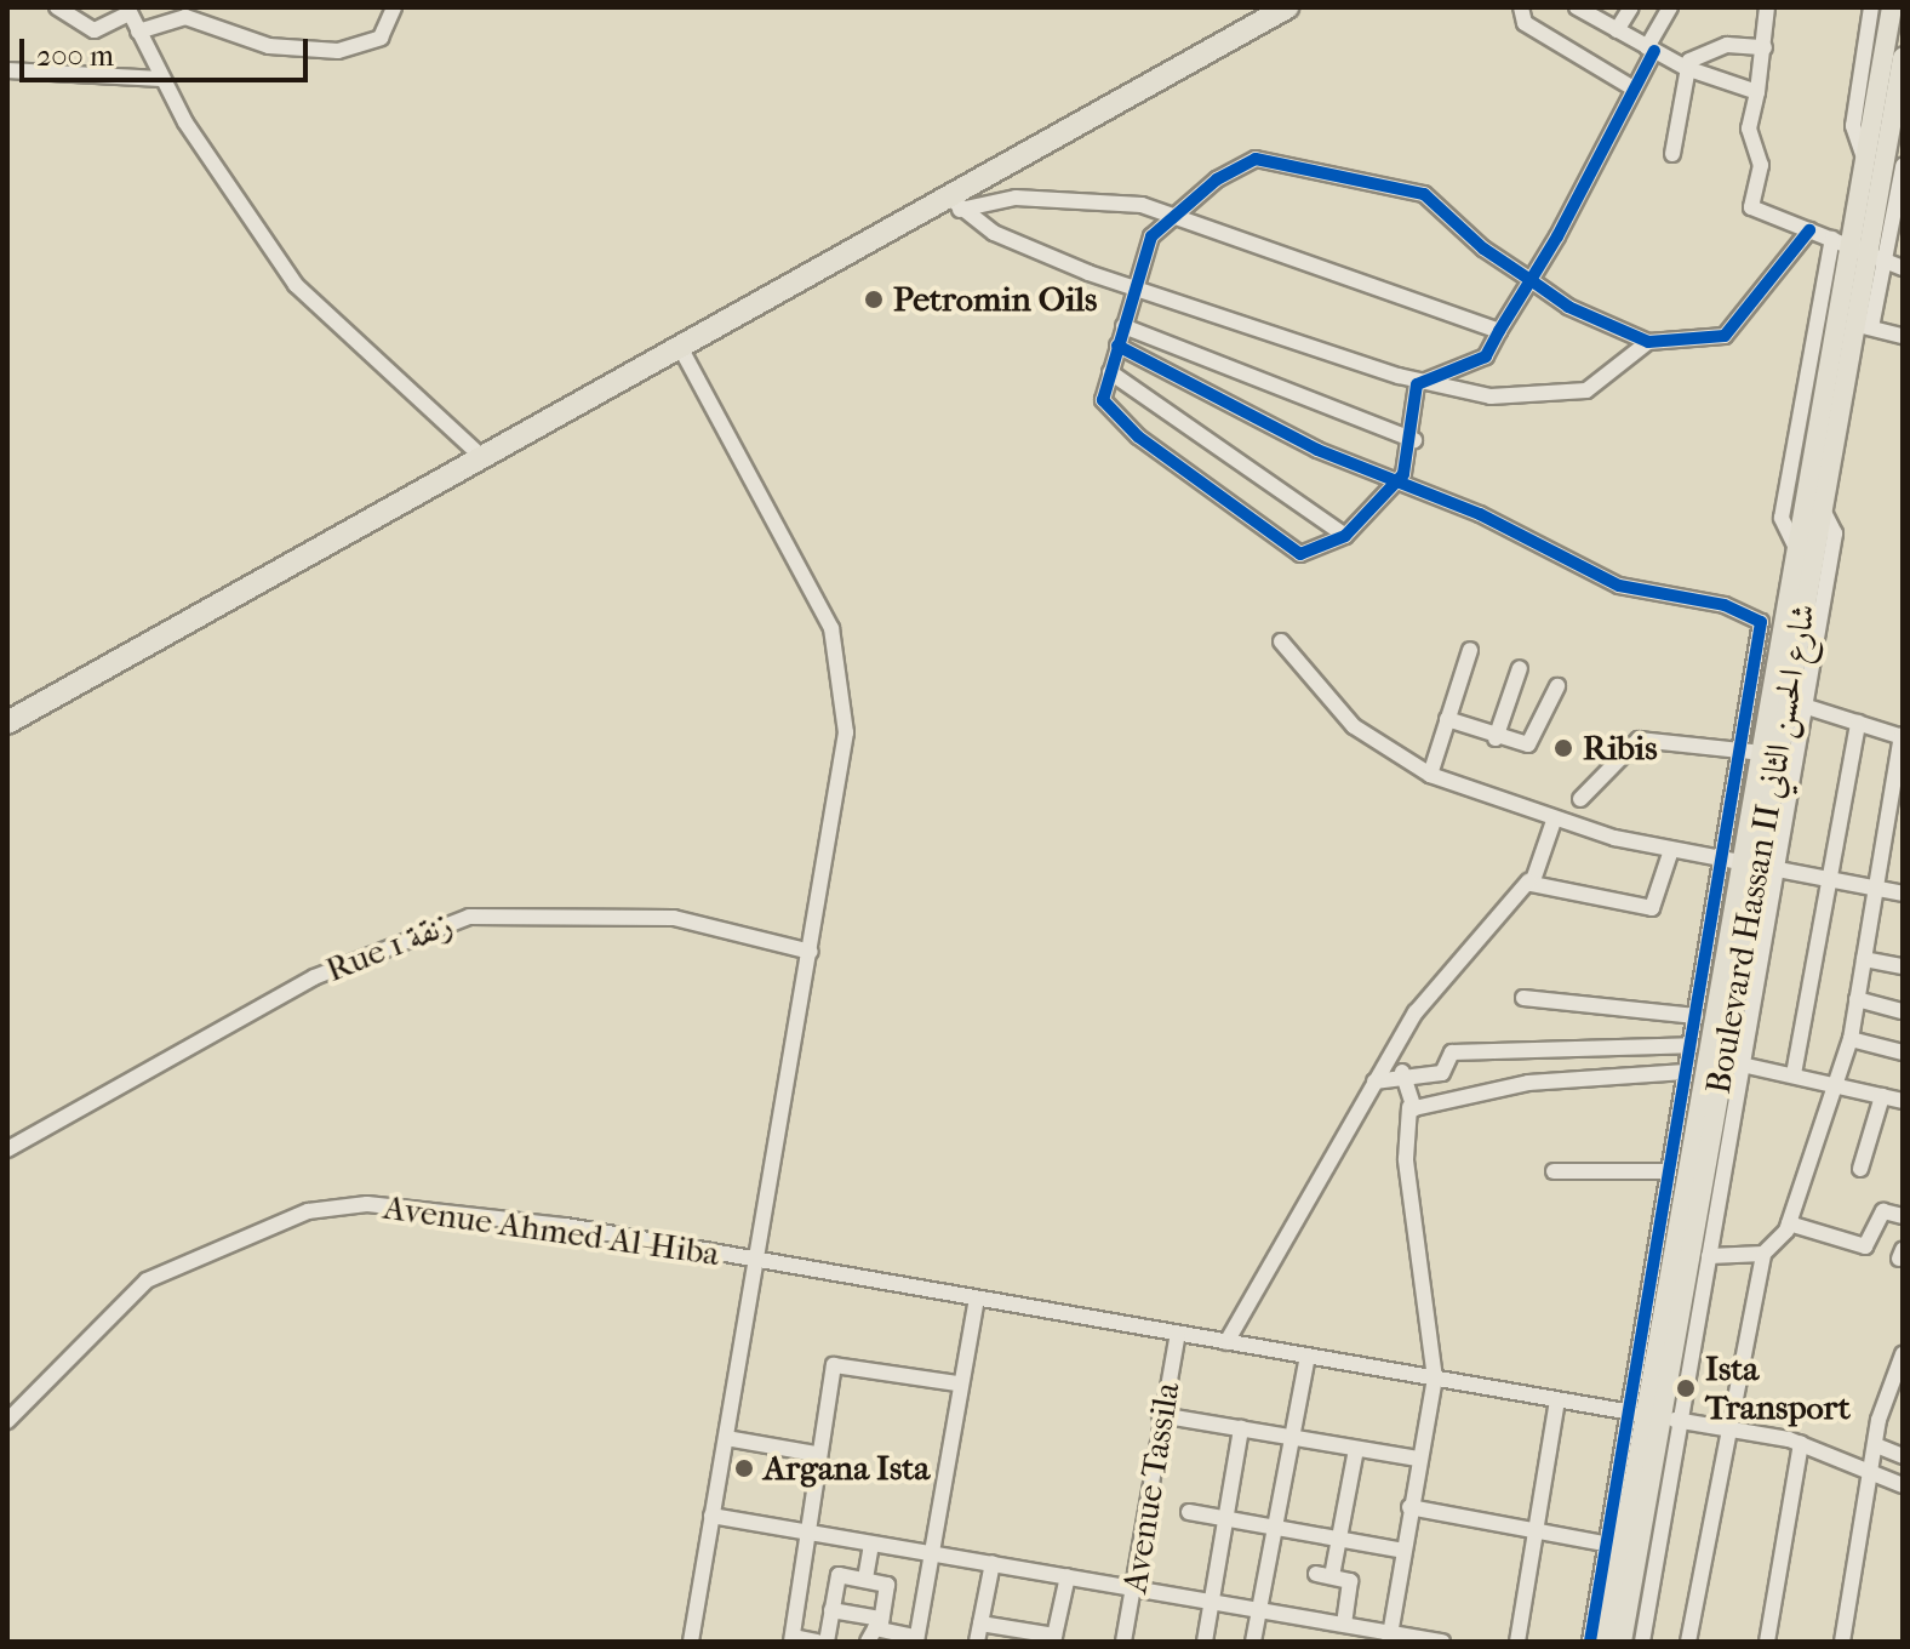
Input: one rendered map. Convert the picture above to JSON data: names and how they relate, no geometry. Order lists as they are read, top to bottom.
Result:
{
  "streets": {
    "main road": ["Boulevard Hassan II شارع الحسن الثاني"],
    "street": ["Rue 1 زنقة", "Avenue Ahmed Al-Hiba", "Avenue Tassila"]
  },
  "crossings": [
    ["Boulevard Hassan II شارع الحسن الثاني", "Avenue Ahmed Al-Hiba"],
    ["Avenue Ahmed Al-Hiba", "Avenue Tassila"]
  ],
  "places": [
    "Petromin Oils",
    "Ribis",
    "Ista Transport",
    "Argana Ista"
  ],
  "scale_bar": "200 m"
}
